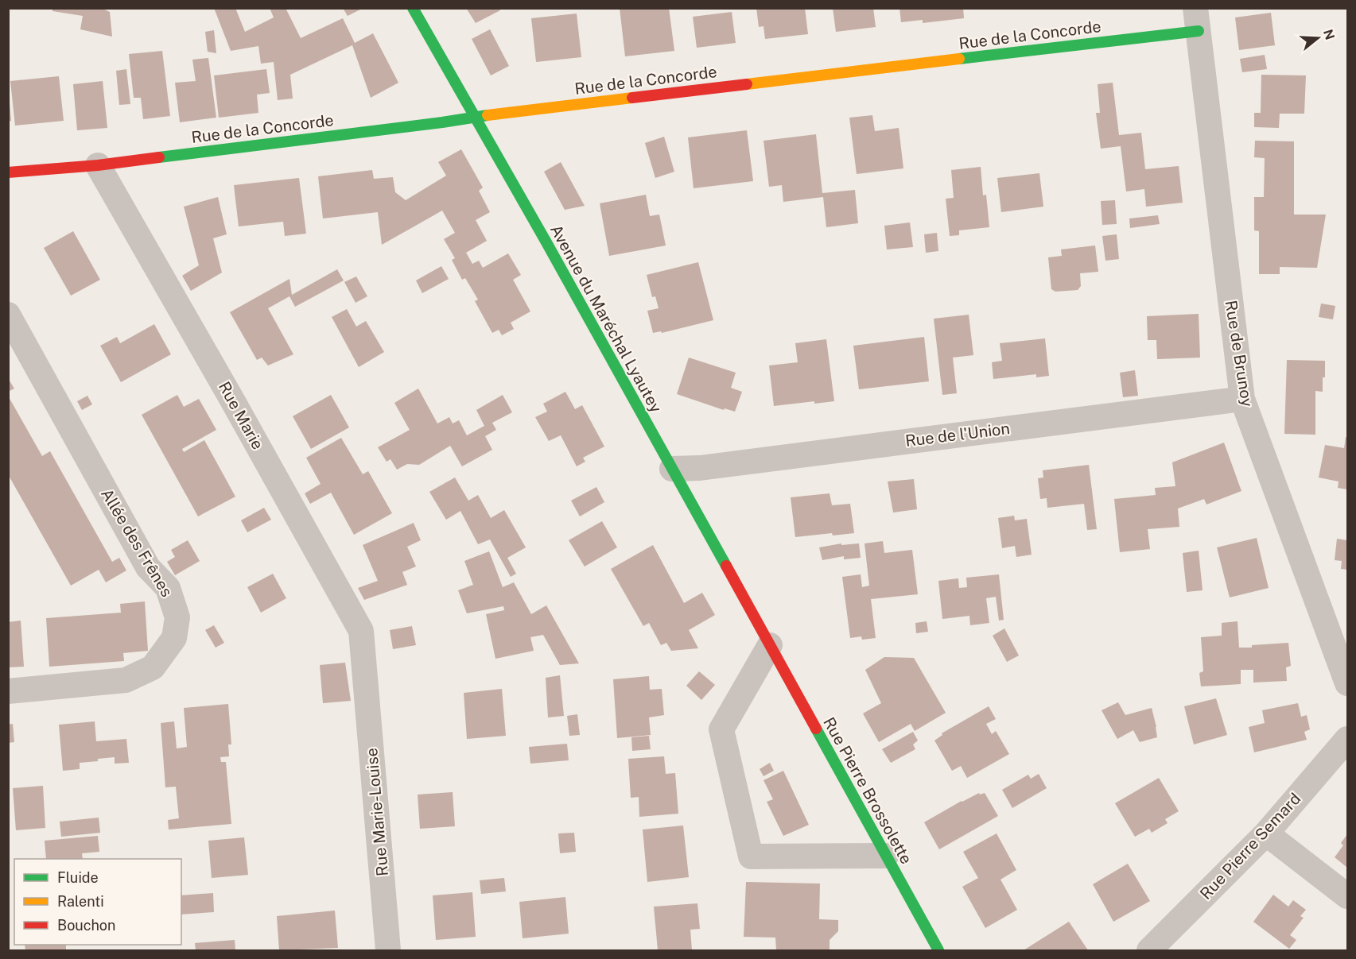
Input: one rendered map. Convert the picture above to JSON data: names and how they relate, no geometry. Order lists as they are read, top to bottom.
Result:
{
  "streets": {
    "street": [
      "Rue de la Concorde",
      "Avenue du Maréchal Lyautey",
      "Rue de Brunoy",
      "Rue Marie",
      "Rue de l'Union",
      "Allée des Frênes",
      "Rue Pierre Brossolette",
      "Rue Marie-Louise",
      "Rue Pierre Semard"
    ]
  },
  "crossings": [
    ["Rue de la Concorde", "Avenue du Maréchal Lyautey"],
    ["Rue de la Concorde", "Rue de Brunoy"],
    ["Rue de la Concorde", "Rue Marie"],
    ["Avenue du Maréchal Lyautey", "Rue de l'Union"],
    ["Avenue du Maréchal Lyautey", "Rue Pierre Brossolette"],
    ["Rue de Brunoy", "Rue de l'Union"],
    ["Rue Marie", "Rue Marie-Louise"]
  ],
  "legend": ["Fluide", "Ralenti", "Bouchon"],
  "north": "right"
}
